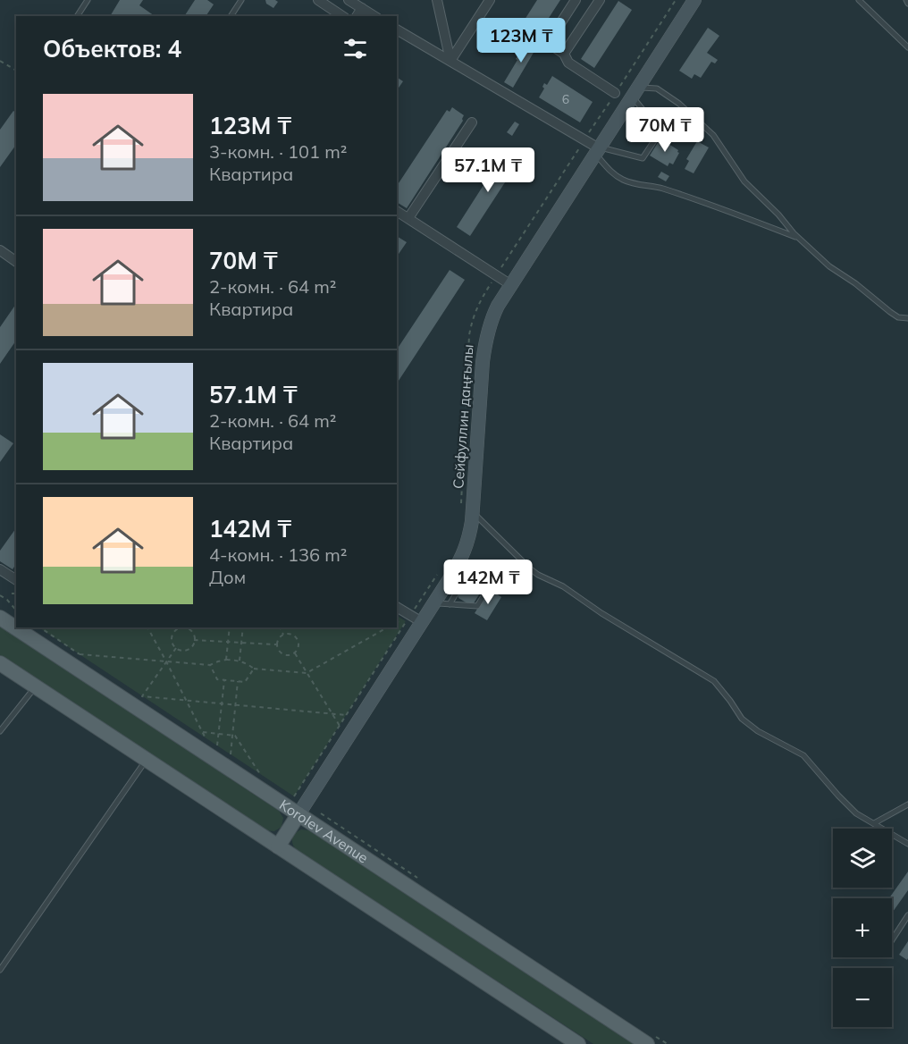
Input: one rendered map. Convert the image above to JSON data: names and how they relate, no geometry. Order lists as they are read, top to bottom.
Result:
{
  "streets": {
    "main road": ["Korolev Avenue"],
    "street": ["Сейфуллин даңғылы"]
  },
  "crossings": [
    ["Сейфуллин даңғылы", "Korolev Avenue"]
  ],
  "house_numbers": ["6"],
  "page": {
    "heading": "Объектов: 4",
    "price": [
      "123M ₸",
      "70M ₸",
      "57.1M ₸",
      "142M ₸"
    ],
    "list": [
      {
        "name": "123M ₸",
        "note": "3-комн. · 101 m² · Квартира"
      },
      {
        "name": "70M ₸",
        "note": "2-комн. · 64 m² · Квартира"
      },
      {
        "name": "57.1M ₸",
        "note": "2-комн. · 64 m² · Квартира"
      },
      {
        "name": "142M ₸",
        "note": "4-комн. · 136 m² · Дом"
      }
    ],
    "map_buttons": ["+", "−"]
  }
}
